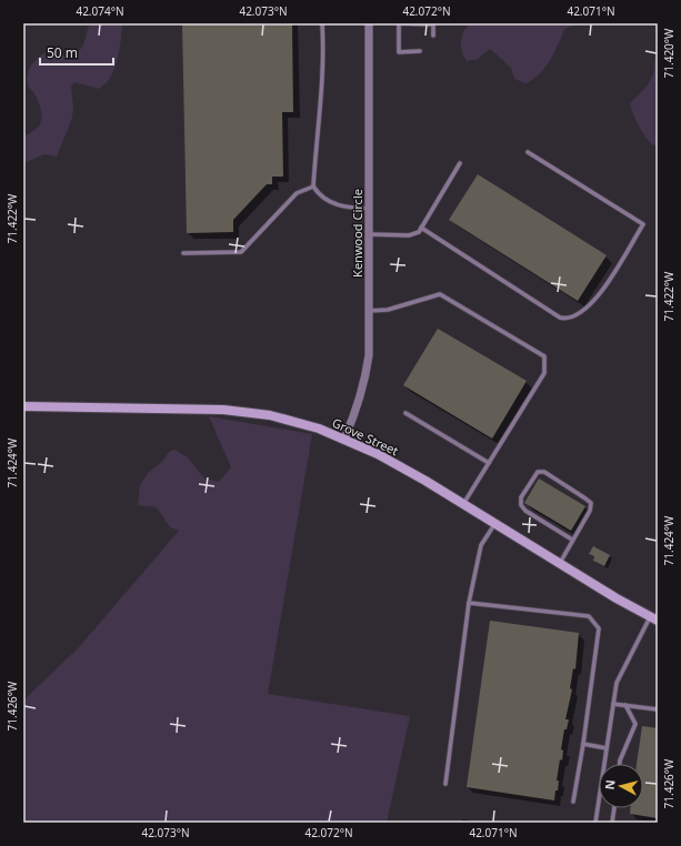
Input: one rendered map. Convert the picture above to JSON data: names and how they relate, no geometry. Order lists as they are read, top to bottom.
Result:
{
  "streets": {
    "main road": ["Grove Street"],
    "street": ["Kenwood Circle"]
  },
  "crossings": [
    ["Kenwood Circle", "Grove Street"]
  ],
  "scale_bar": "50 m",
  "north": "left",
  "coordinates": [
    "42.074°N",
    "42.073°N",
    "42.072°N",
    "42.071°N",
    "71.420°W",
    "71.422°W",
    "71.424°W",
    "71.426°W"
  ]
}
